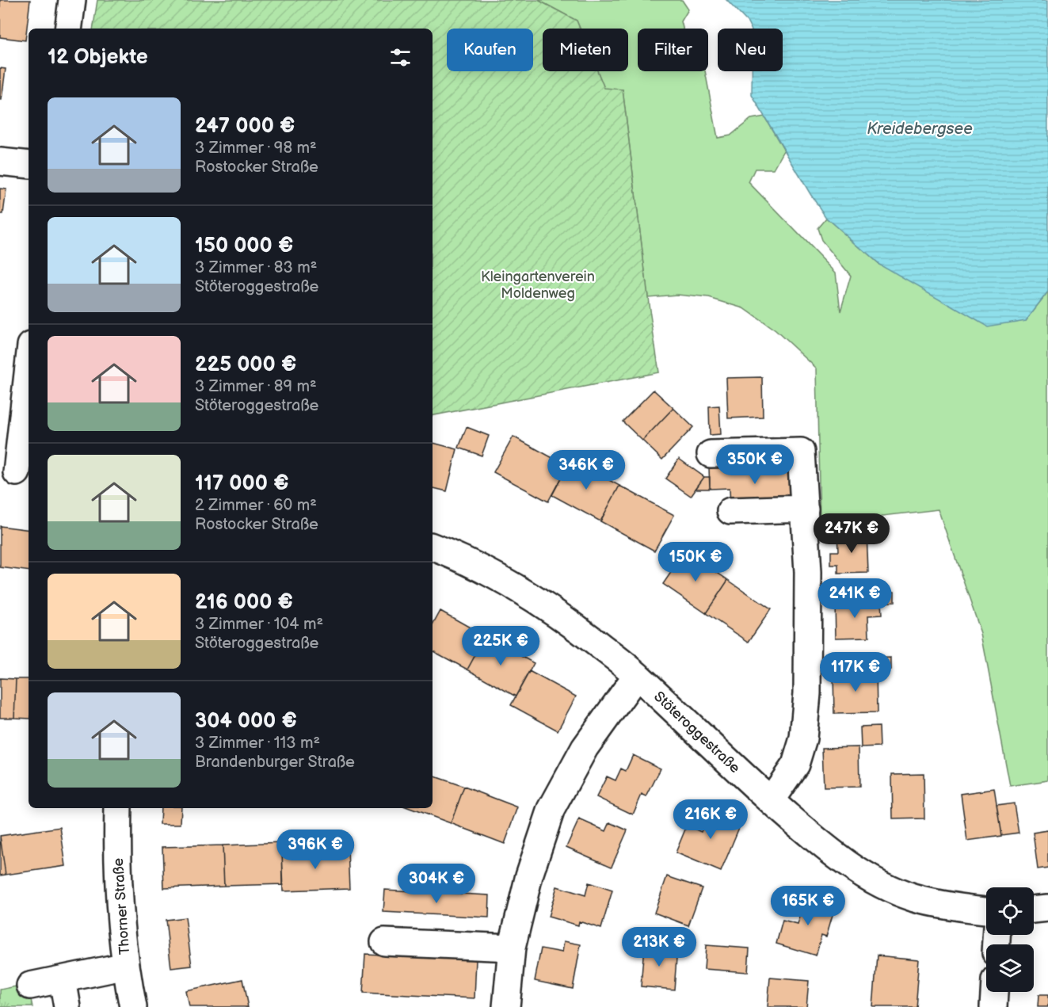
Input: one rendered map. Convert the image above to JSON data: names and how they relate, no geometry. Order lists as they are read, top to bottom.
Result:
{
  "streets": {
    "street": ["Stöteroggestraße", "Thorner Straße"]
  },
  "water": ["Kreidebergsee"],
  "parks": ["Kleingartenverein Moldenweg"],
  "page": {
    "chip": [
      "Kaufen",
      "Mieten",
      "Filter",
      "Neu"
    ],
    "heading": "12 Objekte",
    "list": [
      {
        "name": "247 000 €",
        "note": "3 Zimmer · 98 m² · Rostocker Straße"
      },
      {
        "name": "150 000 €",
        "note": "3 Zimmer · 83 m² · Stöteroggestraße"
      },
      {
        "name": "225 000 €",
        "note": "3 Zimmer · 89 m² · Stöteroggestraße"
      },
      {
        "name": "117 000 €",
        "note": "2 Zimmer · 60 m² · Rostocker Straße"
      },
      {
        "name": "216 000 €",
        "note": "3 Zimmer · 104 m² · Stöteroggestraße"
      },
      {
        "name": "304 000 €",
        "note": "3 Zimmer · 113 m² · Brandenburger Straße"
      }
    ],
    "price": [
      "350K €",
      "346K €",
      "247K €",
      "150K €",
      "241K €",
      "225K €",
      "117K €",
      "216K €",
      "396K €",
      "304K €",
      "165K €",
      "213K €"
    ]
  }
}
